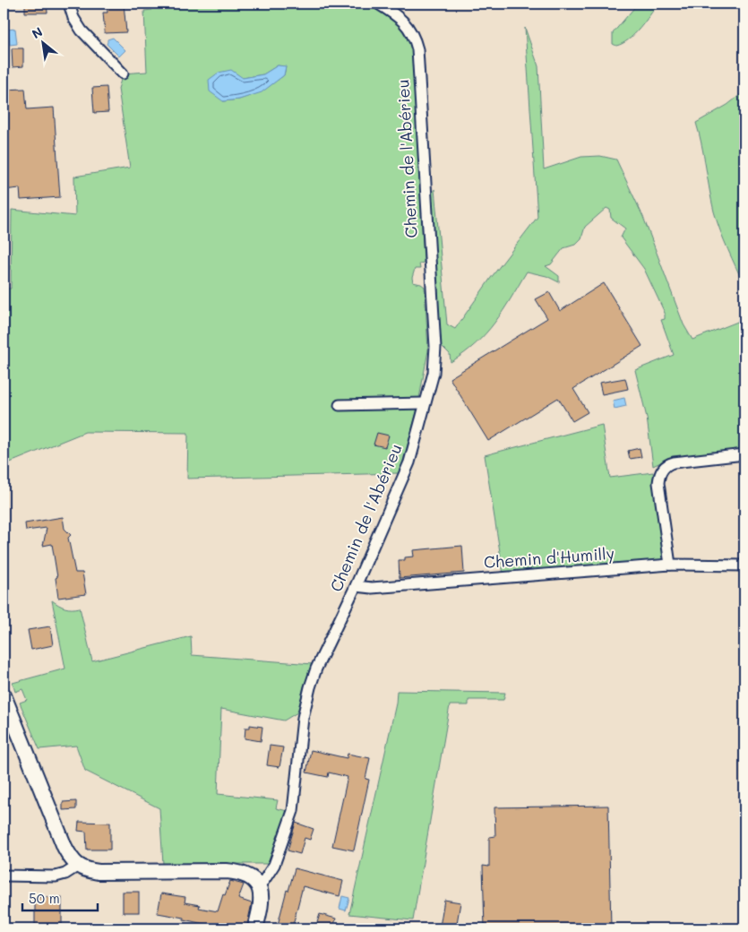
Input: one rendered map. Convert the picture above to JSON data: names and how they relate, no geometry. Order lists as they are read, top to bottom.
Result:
{
  "streets": {
    "street": ["Chemin de l'Abérieu", "Chemin d'Humilly"]
  },
  "crossings": [
    ["Chemin de l'Abérieu", "Chemin d'Humilly"]
  ],
  "scale_bar": "50 m",
  "north": "top left"
}
